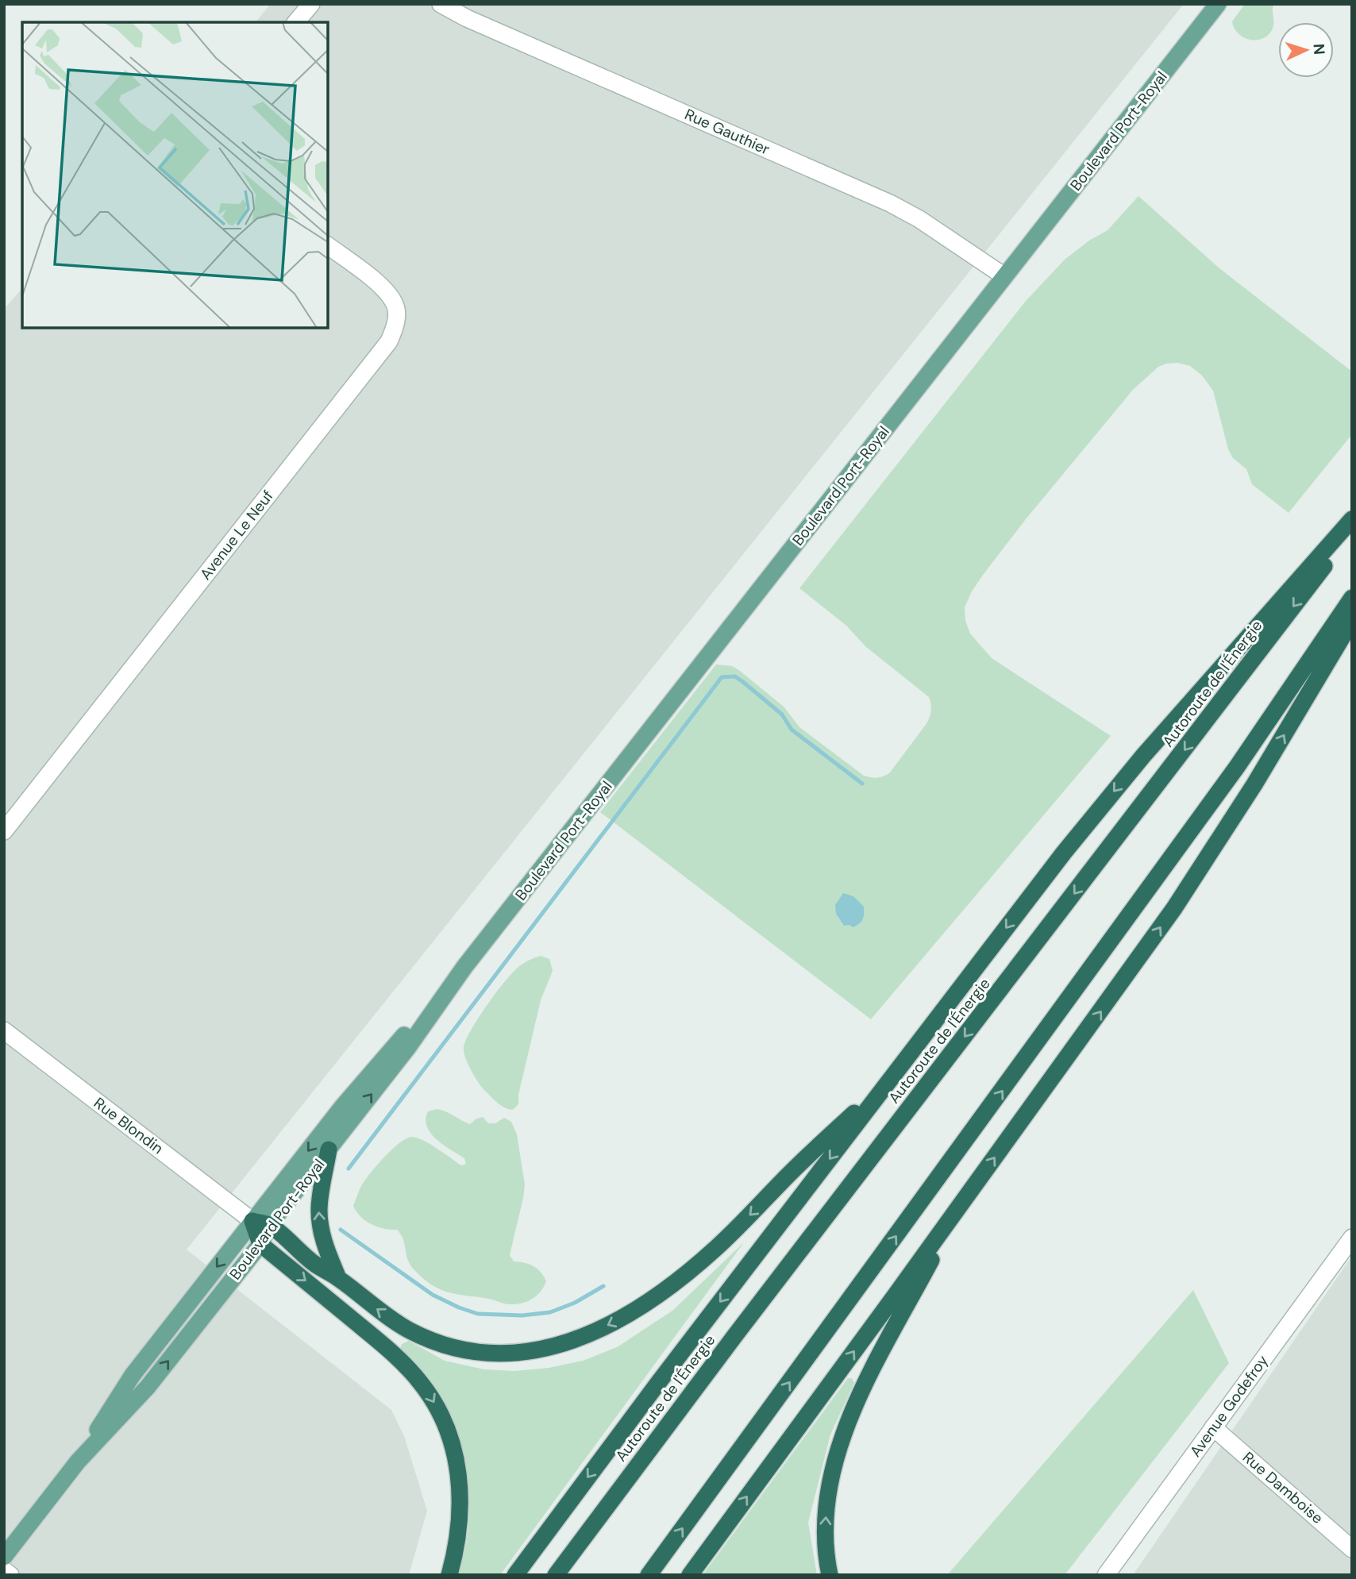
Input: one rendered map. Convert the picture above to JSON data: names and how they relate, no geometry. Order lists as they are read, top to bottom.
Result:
{
  "streets": {
    "highway": ["Autoroute de l'Énergie"],
    "main road": ["Boulevard Port-Royal"],
    "street": [
      "Rue Gauthier",
      "Avenue Le Neuf",
      "Rue Blondin",
      "Avenue Godefroy",
      "Rue Damboise"
    ]
  },
  "crossings": [
    ["Boulevard Port-Royal", "Rue Gauthier"],
    ["Boulevard Port-Royal", "Rue Blondin"],
    ["Avenue Godefroy", "Rue Damboise"]
  ],
  "north": "right"
}
